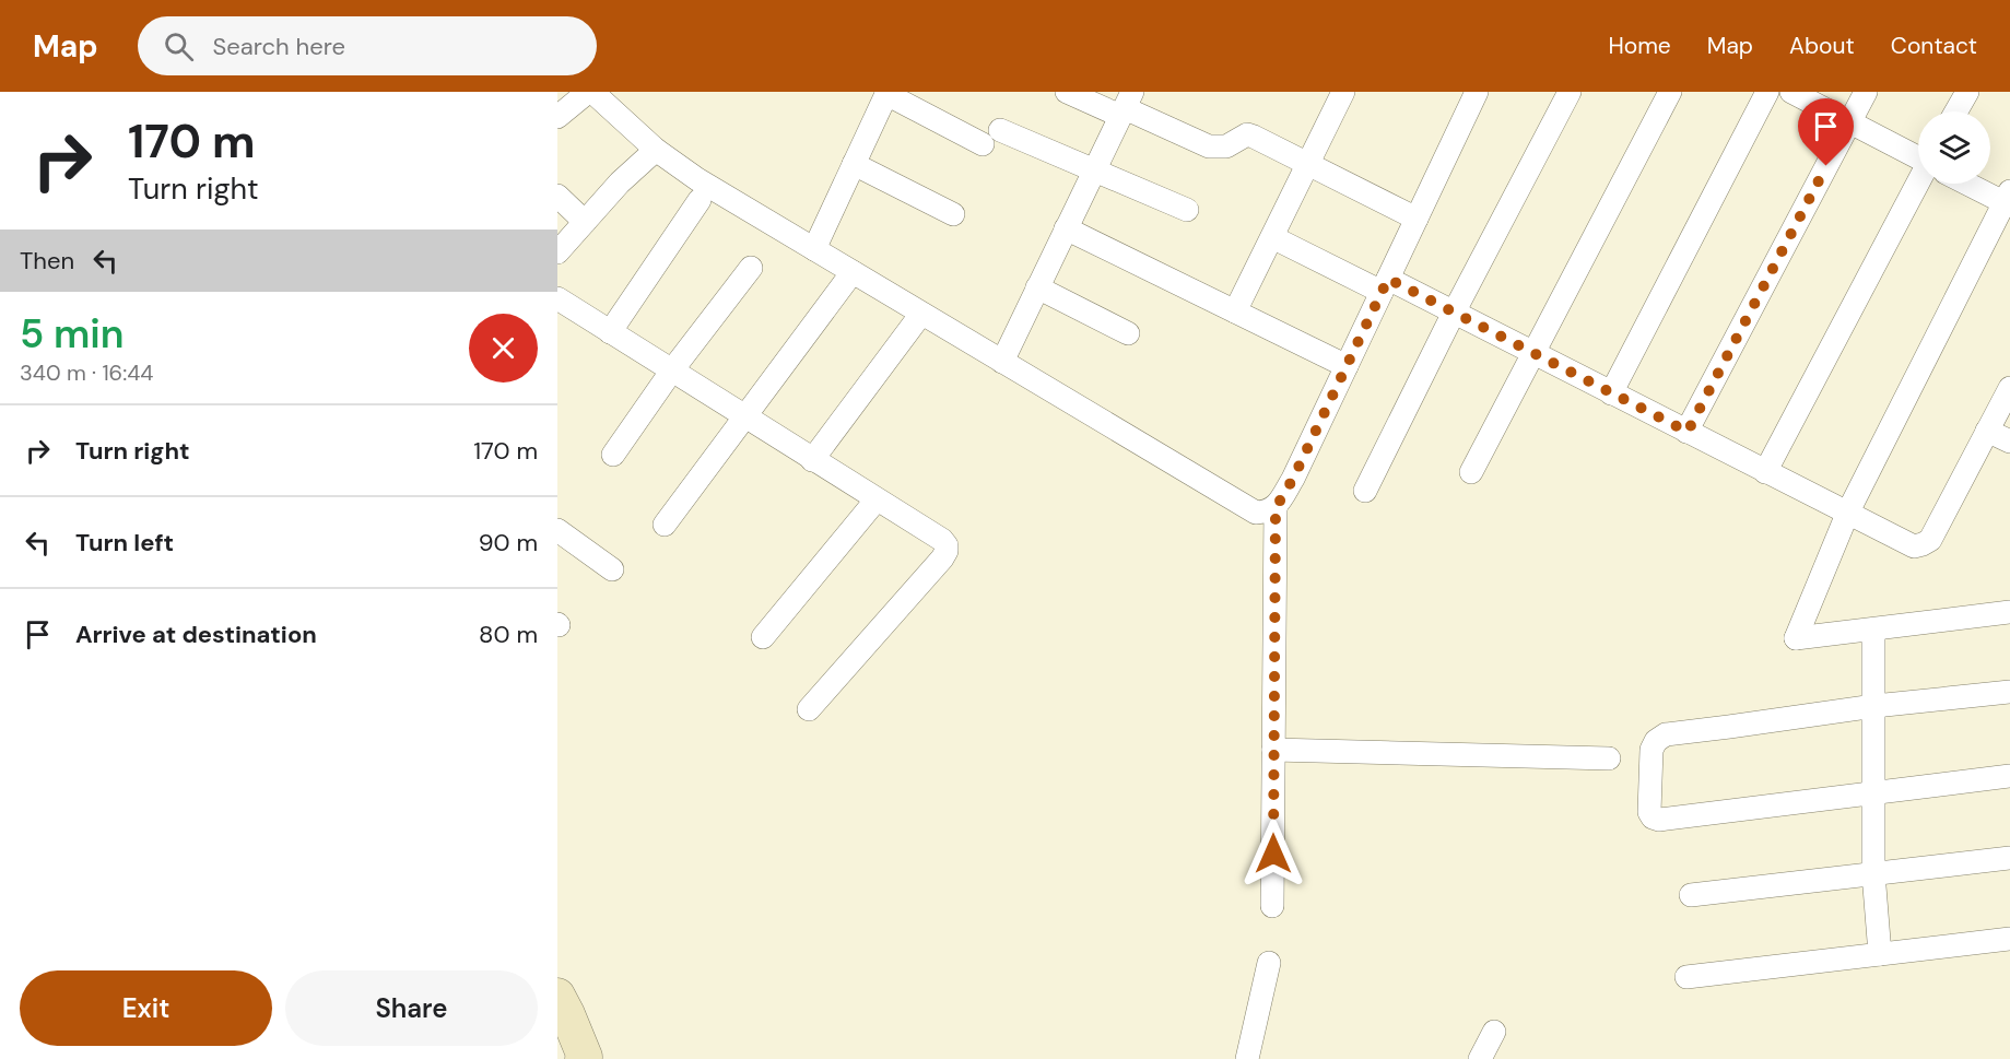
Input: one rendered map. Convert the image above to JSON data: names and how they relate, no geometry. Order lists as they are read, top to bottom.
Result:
{
  "page": {
    "header": "Map",
    "search": "Search here",
    "nav": [
      "Home",
      "Map",
      "About",
      "Contact"
    ],
    "turn": ["170 m", "Turn right"],
    "then": "Then",
    "heading": ["5 min", "340 m · 16:44"],
    "list": [
      {
        "name": "Turn right",
        "value": "170 m"
      },
      {
        "name": "Turn left",
        "value": "90 m"
      },
      {
        "name": "Arrive at destination",
        "value": "80 m"
      }
    ],
    "buttons": ["Exit", "Share"]
  }
}
